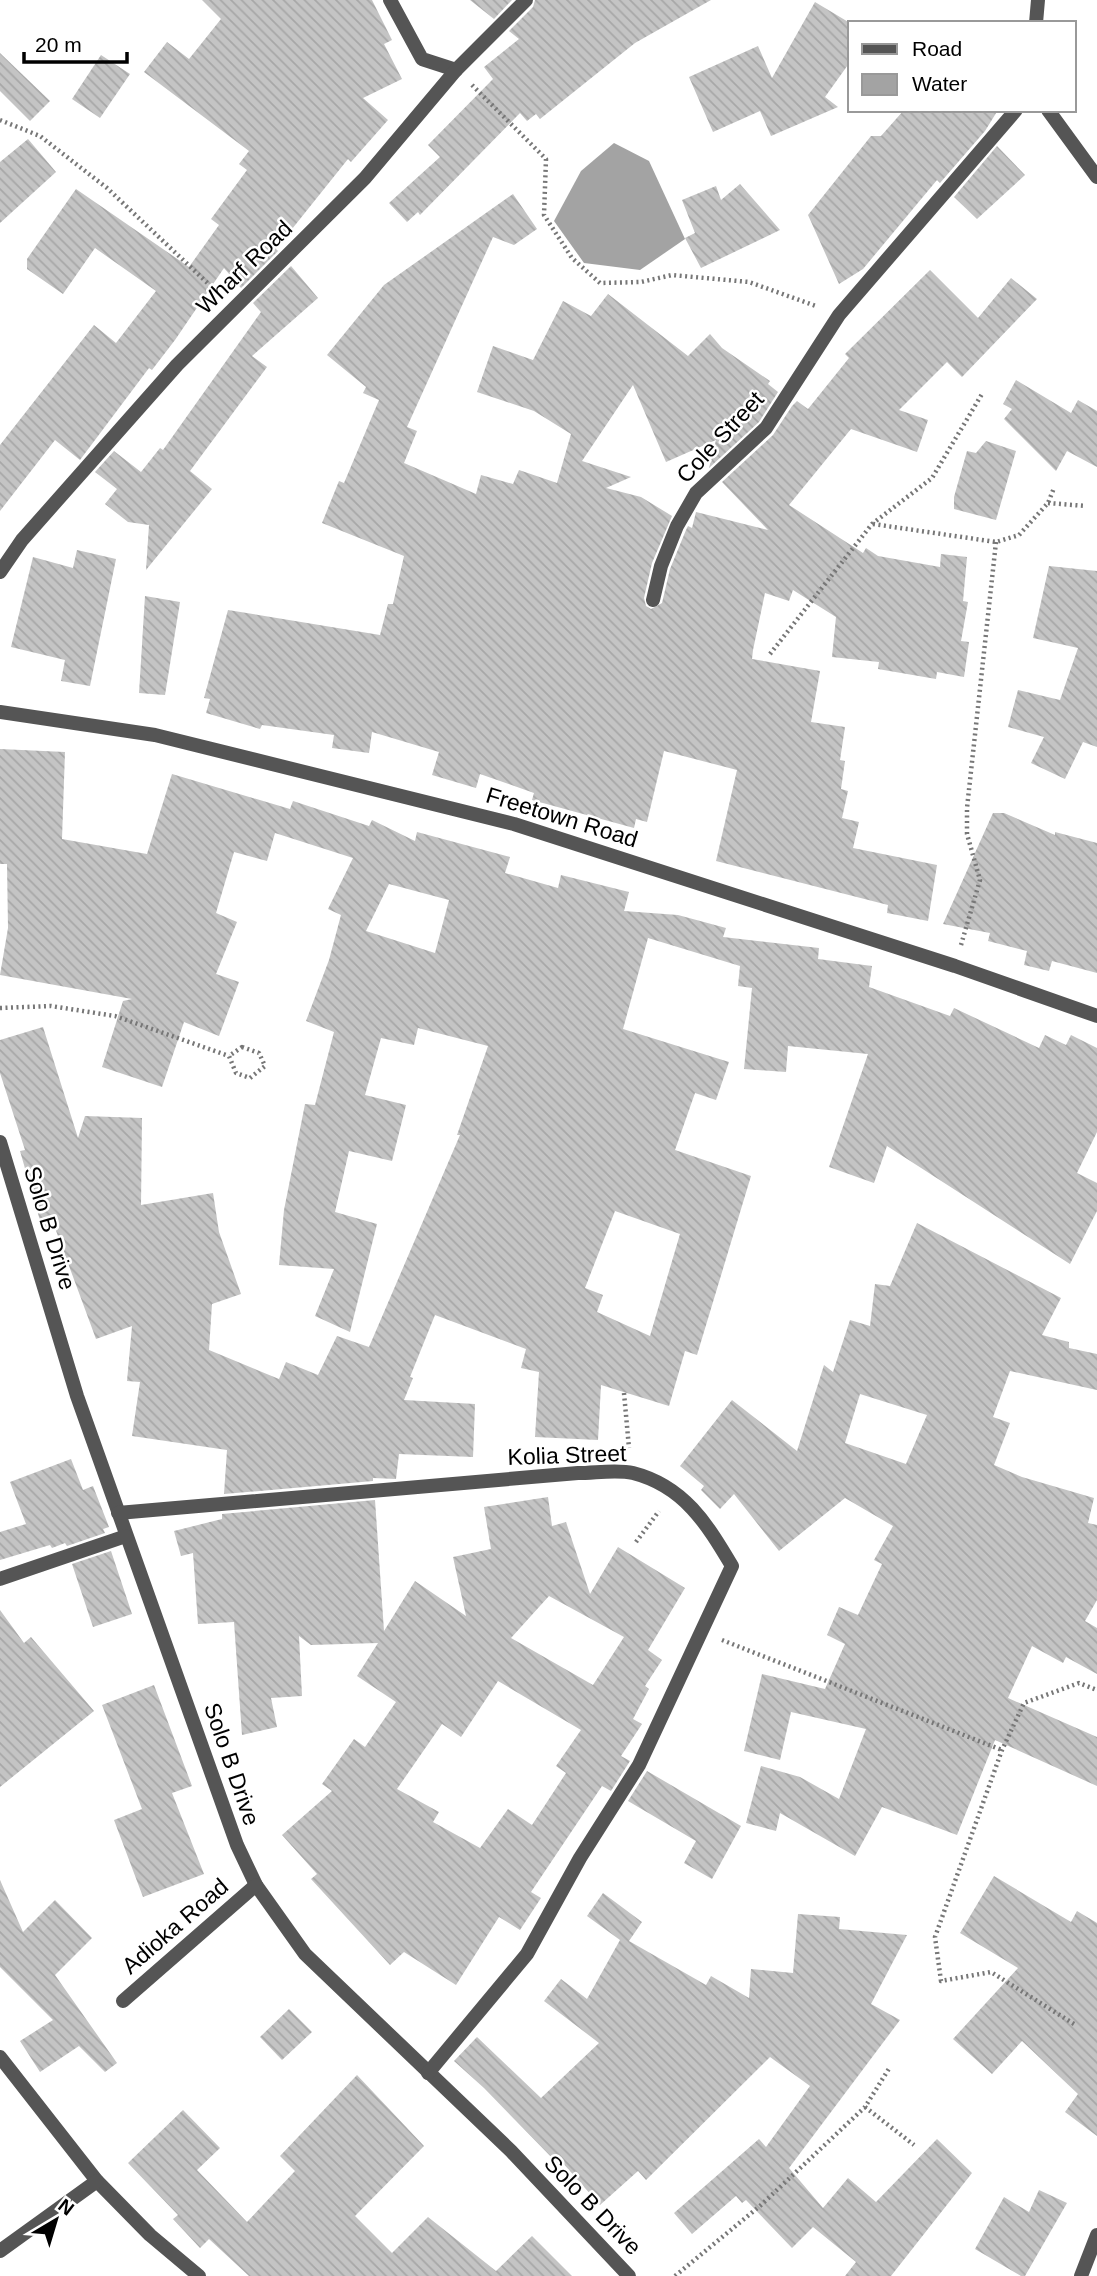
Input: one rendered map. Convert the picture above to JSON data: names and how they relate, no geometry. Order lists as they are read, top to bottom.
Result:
{
  "streets": {
    "street": [
      "Wharf Road",
      "Cole Street",
      "Freetown Road",
      "Solo B Drive",
      "Kolia Street",
      "Adioka Road"
    ]
  },
  "crossings": [
    ["Solo B Drive", "Kolia Street"],
    ["Solo B Drive", "Adioka Road"]
  ],
  "legend": ["Road", "Water"],
  "scale_bar": "20 m",
  "north": "top right"
}
